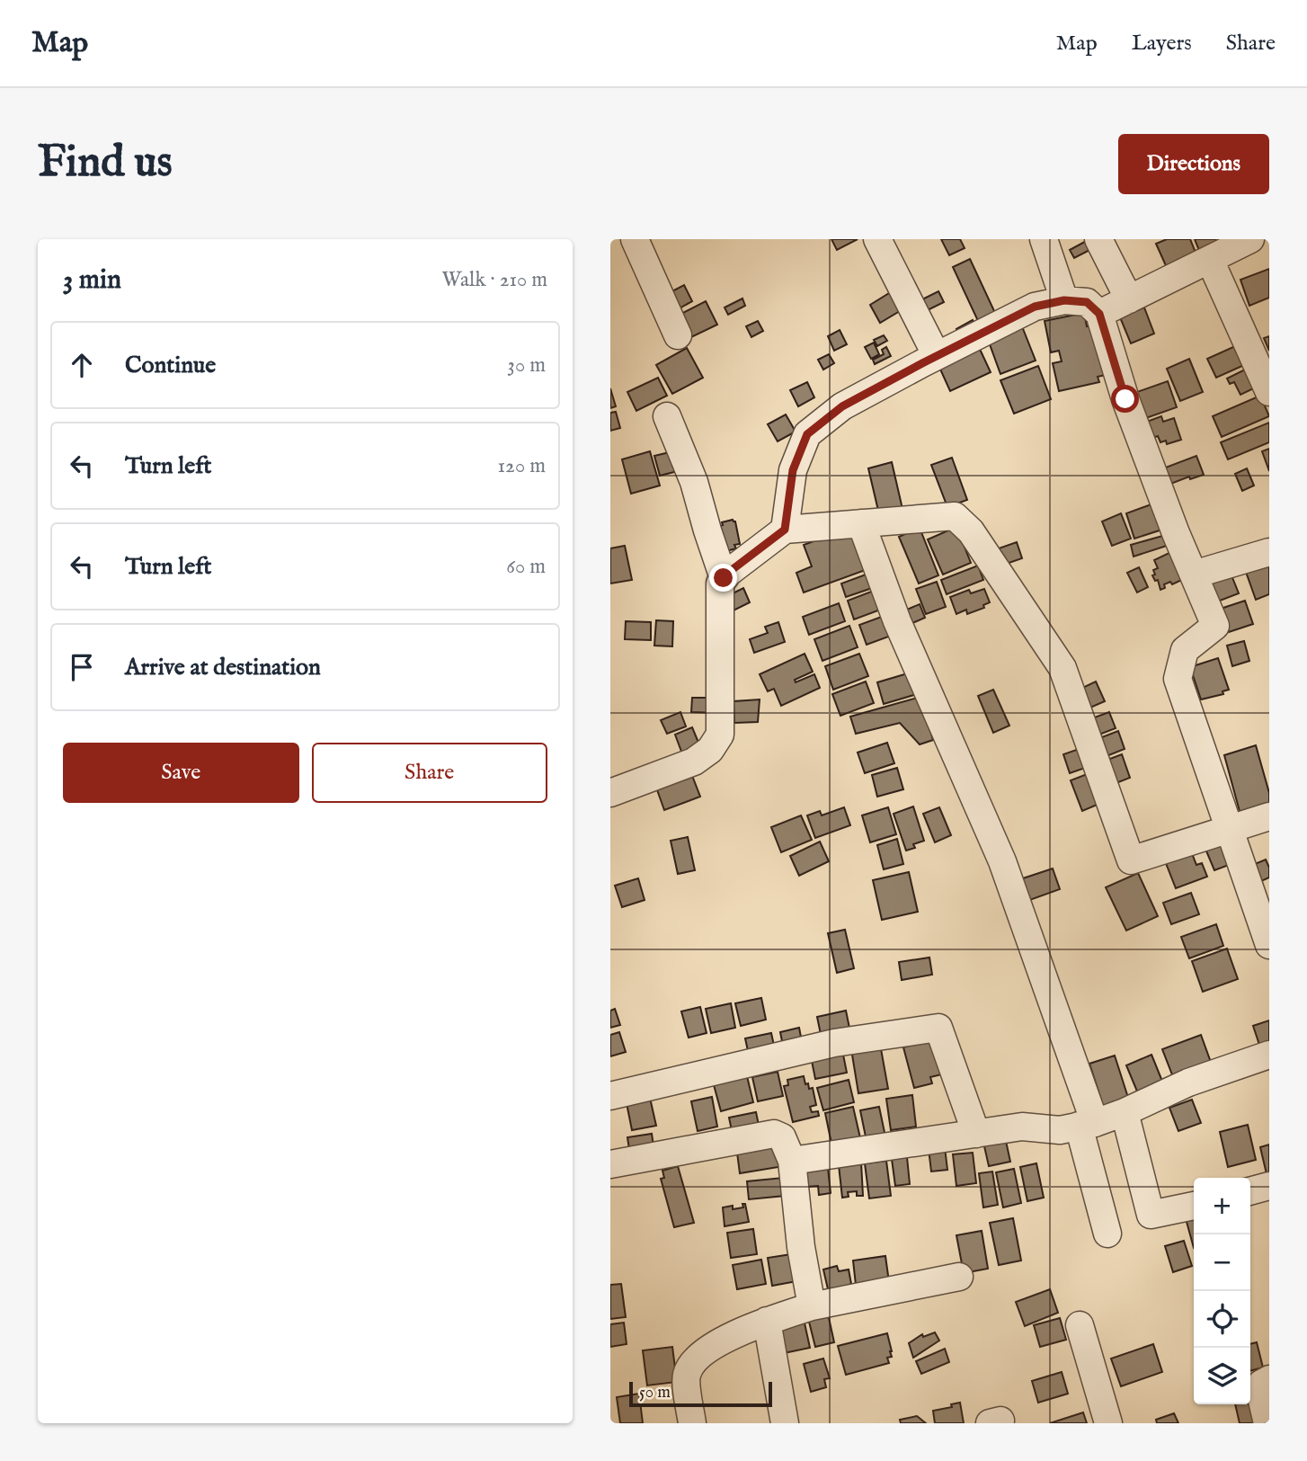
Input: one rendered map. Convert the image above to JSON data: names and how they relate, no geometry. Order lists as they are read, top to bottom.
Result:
{
  "scale_bar": "50 m",
  "page": {
    "header": "Map",
    "nav": ["Map", "Layers", "Share"],
    "buttons": [
      "Directions",
      ["Save", "Share"]
    ],
    "title": "Find us",
    "heading": ["3 min", "Walk · 210 m"],
    "list": [
      ["Continue", "30 m"],
      ["Turn left", "120 m"],
      ["Turn left", "60 m"],
      "Arrive at destination"
    ],
    "map_buttons": ["+", "−"],
    "scale": "50 m"
  }
}
